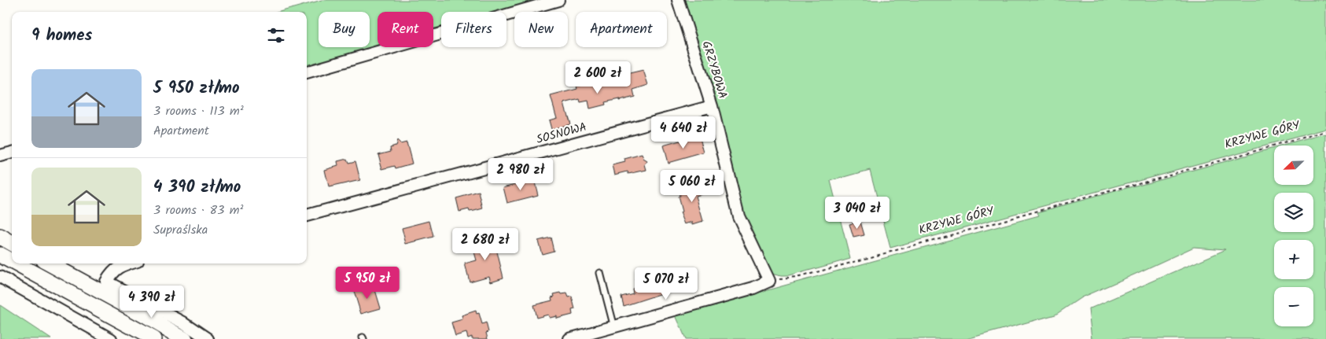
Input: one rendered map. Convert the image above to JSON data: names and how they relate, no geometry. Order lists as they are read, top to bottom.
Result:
{
  "streets": {
    "street": ["GRZYBOWA", "SOSNOWA"],
    "path": ["KRZYWE GÓRY"]
  },
  "crossings": [
    ["GRZYBOWA", "SOSNOWA"],
    ["GRZYBOWA", "KRZYWE GÓRY"]
  ],
  "north": "bottom left",
  "page": {
    "chip": [
      "Buy",
      "Rent",
      "Filters",
      "New",
      "Apartment"
    ],
    "heading": "9 homes",
    "list": [
      {
        "name": "5 950 zł/mo",
        "note": "3 rooms · 113 m² · Apartment"
      },
      {
        "name": "4 390 zł/mo",
        "note": "3 rooms · 83 m² · Supraślska"
      }
    ],
    "price": [
      "2 600 zł",
      "4 640 zł",
      "2 980 zł",
      "5 060 zł",
      "3 040 zł",
      "2 680 zł",
      "5 950 zł",
      "5 070 zł",
      "4 390 zł"
    ],
    "map_buttons": ["+", "−"]
  }
}
